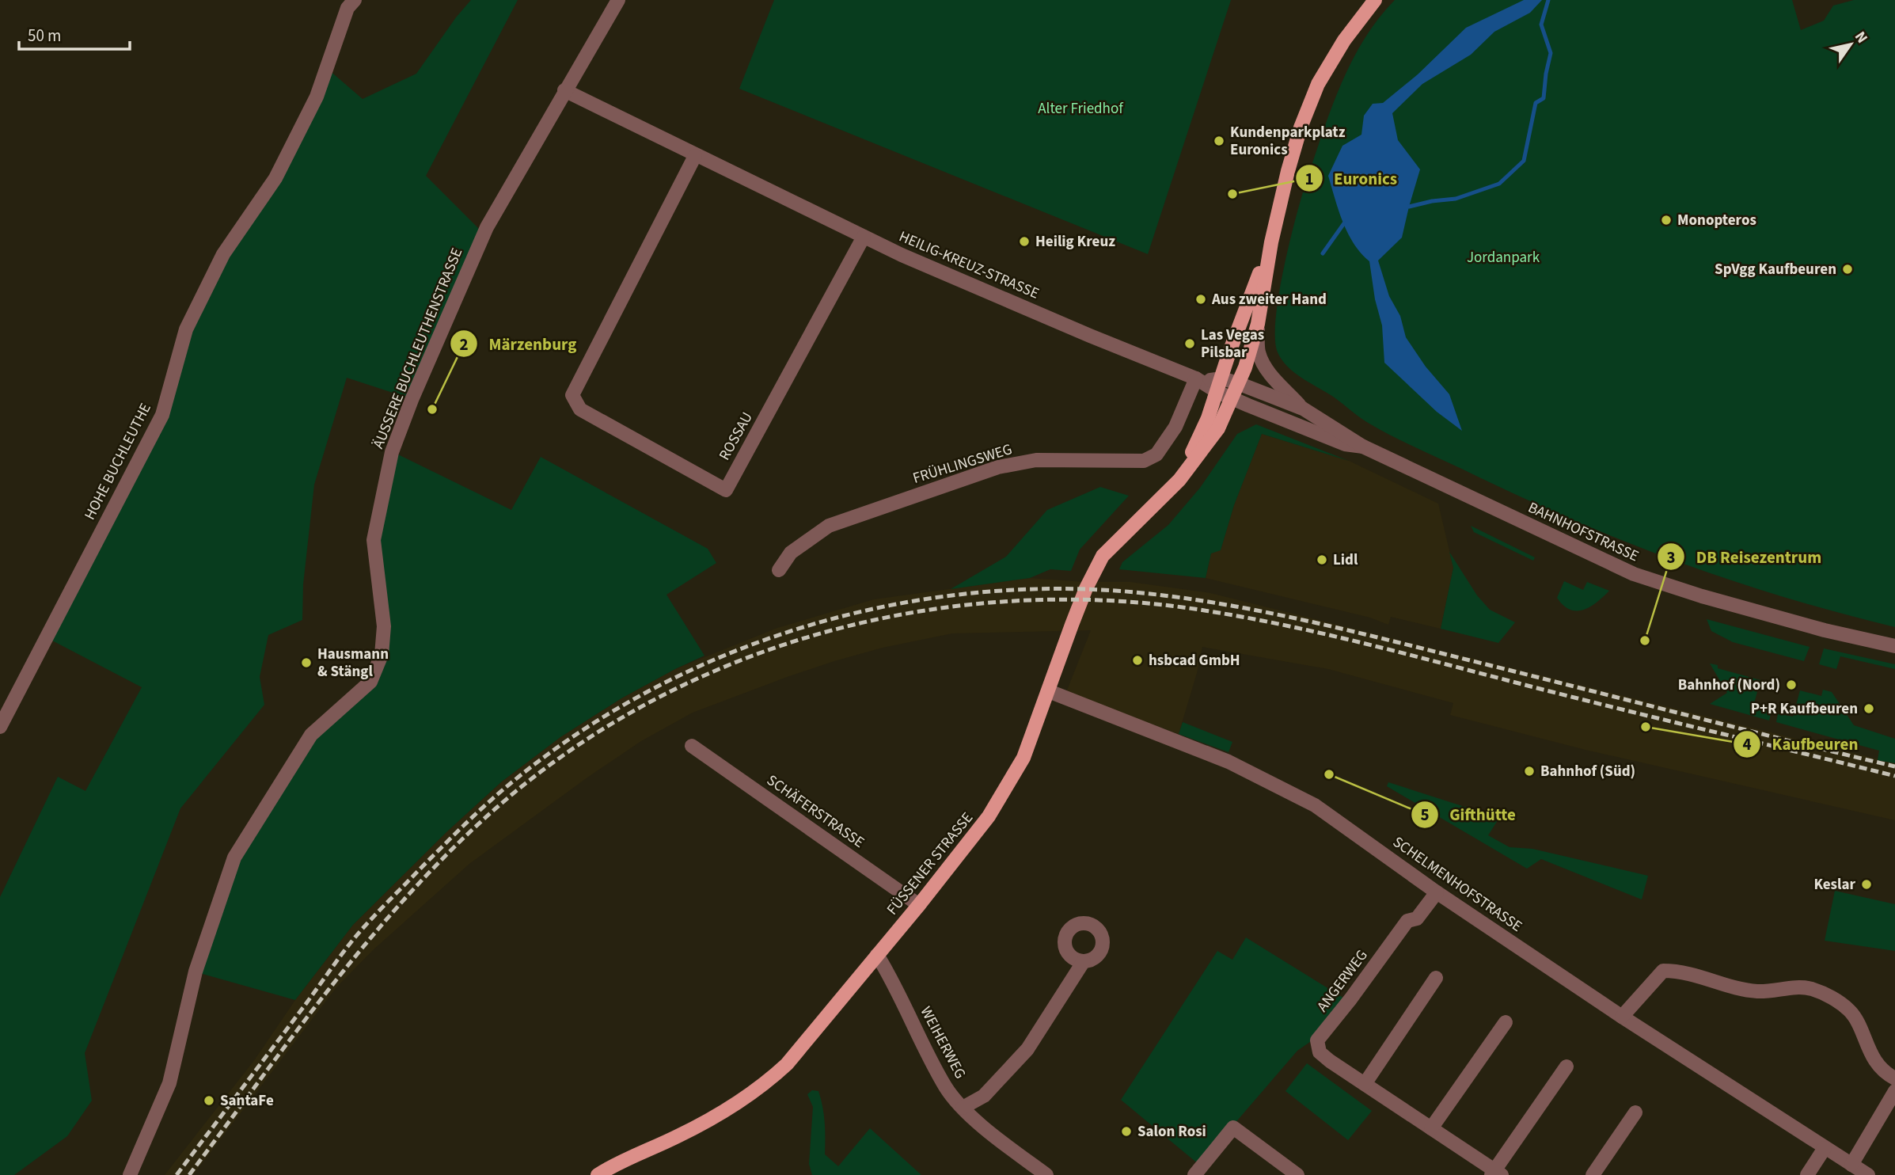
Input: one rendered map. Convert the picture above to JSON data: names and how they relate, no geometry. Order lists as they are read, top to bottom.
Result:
{
  "streets": {
    "main road": ["FÜSSENER STRASSE"],
    "street": [
      "HEILIG-KREUZ-STRASSE",
      "ÄUSSERE BUCHLEUTHENSTRASSE",
      "ROSSAU",
      "HOHE BUCHLEUTHE",
      "FRÜHLINGSWEG",
      "BAHNHOFSTRASSE",
      "SCHÄFERSTRASSE",
      "SCHELMENHOFSTRASSE",
      "ANGERWEG",
      "WEIHERWEG"
    ]
  },
  "crossings": [
    ["HEILIG-KREUZ-STRASSE", "ÄUSSERE BUCHLEUTHENSTRASSE"],
    ["HEILIG-KREUZ-STRASSE", "ROSSAU"],
    ["HEILIG-KREUZ-STRASSE", "FRÜHLINGSWEG"],
    ["HEILIG-KREUZ-STRASSE", "BAHNHOFSTRASSE"],
    ["FRÜHLINGSWEG", "BAHNHOFSTRASSE"],
    ["BAHNHOFSTRASSE", "FÜSSENER STRASSE"],
    ["SCHÄFERSTRASSE", "FÜSSENER STRASSE"],
    ["FÜSSENER STRASSE", "SCHELMENHOFSTRASSE"],
    ["FÜSSENER STRASSE", "WEIHERWEG"],
    ["SCHELMENHOFSTRASSE", "ANGERWEG"]
  ],
  "parks": ["Alter Friedhof", "Jordanpark"],
  "places": [
    "Kundenparkplatz Euronics",
    "Euronics",
    "Monopteros",
    "Heilig Kreuz",
    "SpVgg Kaufbeuren",
    "Aus zweiter Hand",
    "Las Vegas Pilsbar",
    "Märzenburg",
    "Lidl",
    "DB Reisezentrum",
    "hsbcad GmbH",
    "Hausmann & Stängl",
    "Bahnhof (Nord)",
    "P+R Kaufbeuren",
    "Kaufbeuren",
    "Bahnhof (Süd)",
    "Gifthütte",
    "Keslar",
    "SantaFe",
    "Salon Rosi"
  ],
  "scale_bar": "50 m",
  "north": "top right"
}
